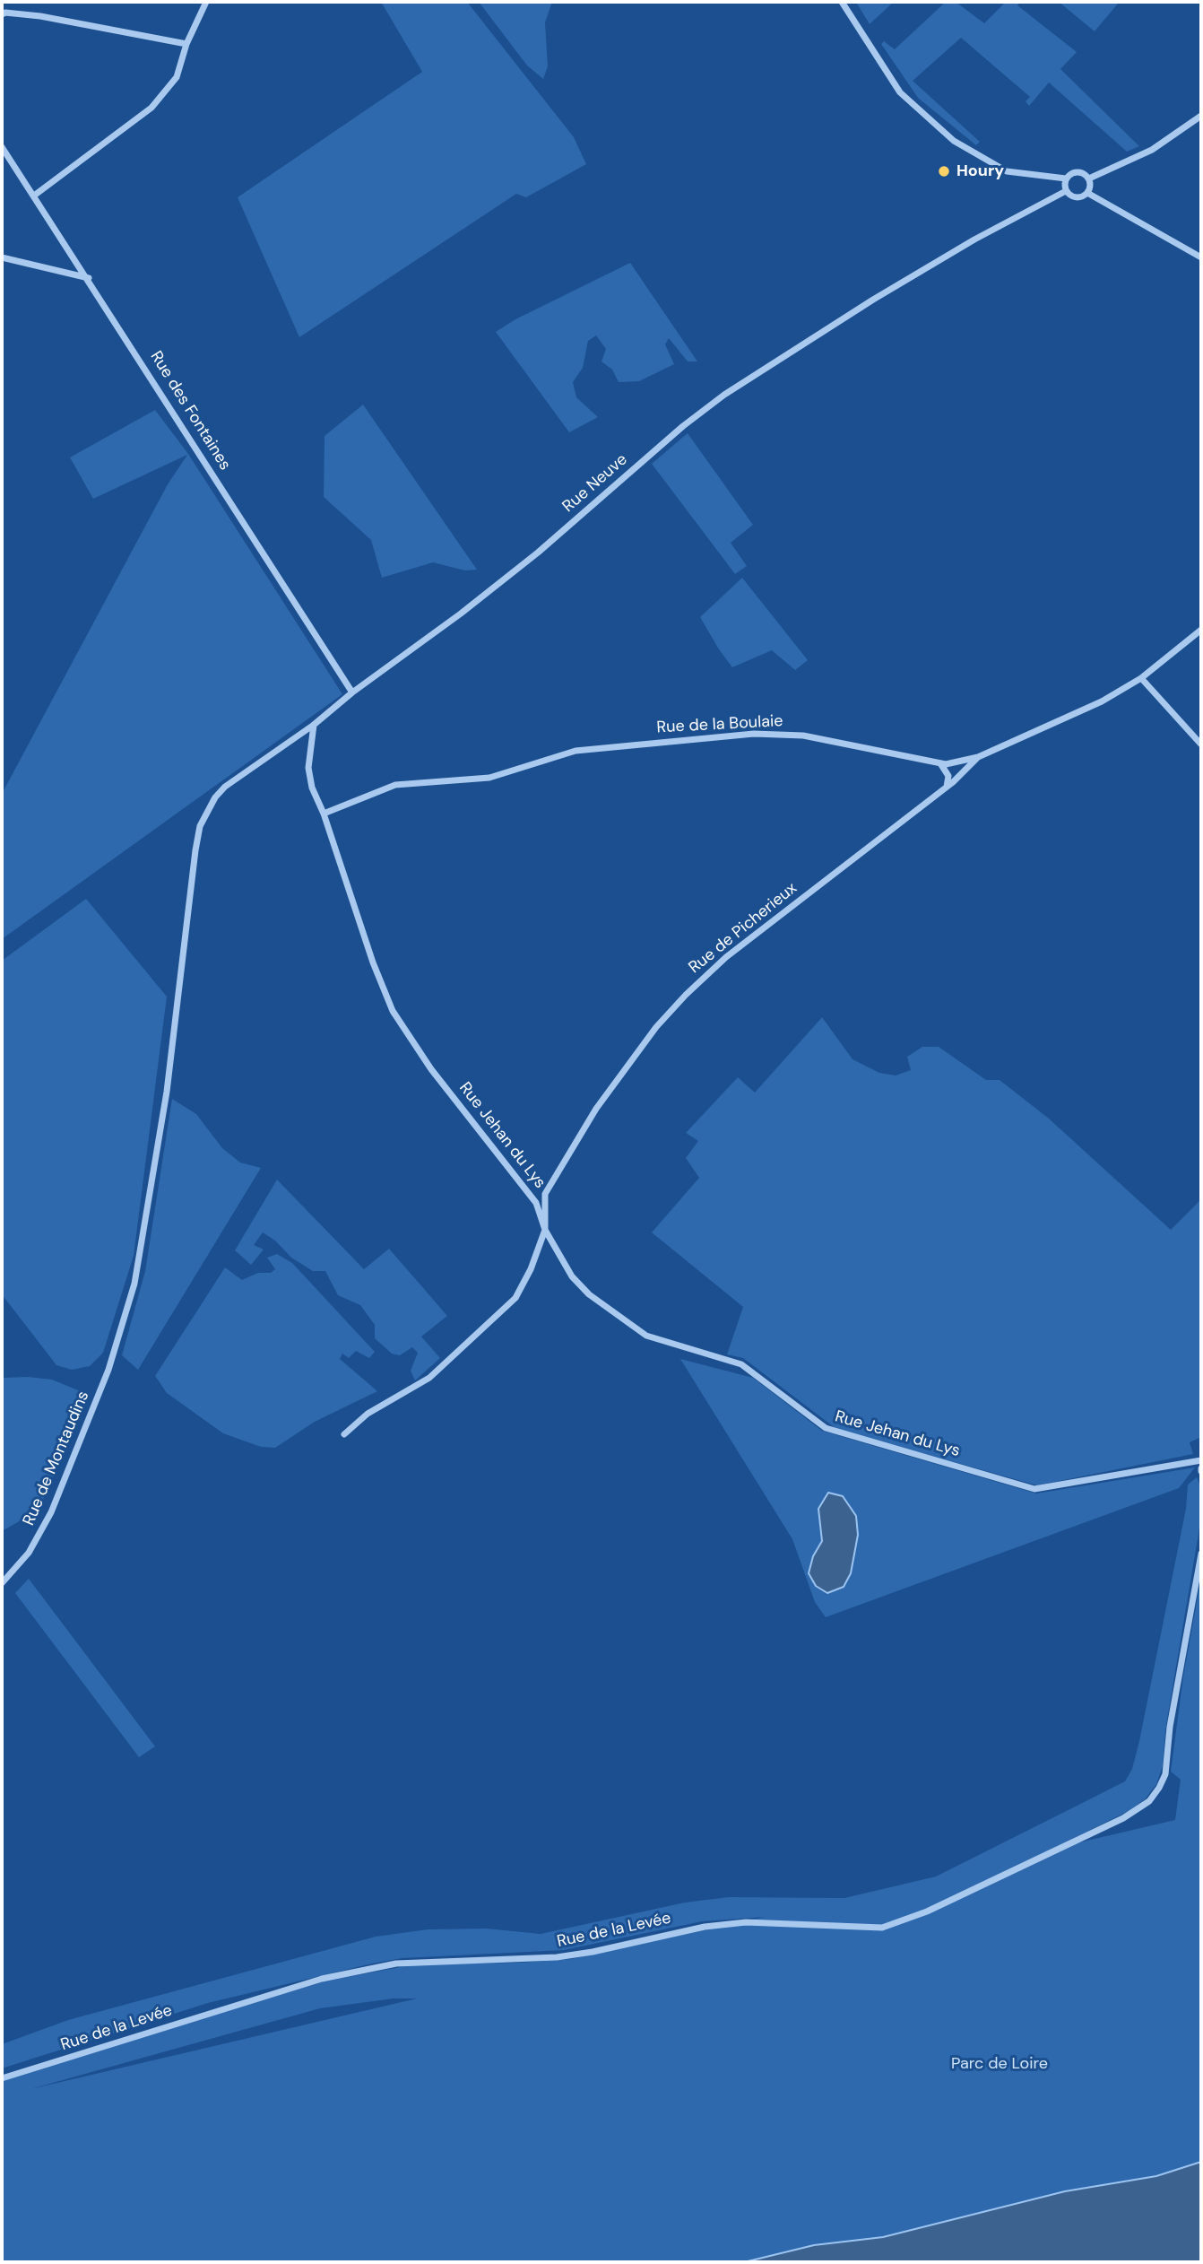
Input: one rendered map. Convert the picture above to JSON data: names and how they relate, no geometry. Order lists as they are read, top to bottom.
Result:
{
  "streets": {
    "street": [
      "Rue des Fontaines",
      "Rue Neuve",
      "Rue de la Boulaie",
      "Rue de Picherieux",
      "Rue Jehan du Lys",
      "Rue de Montaudins",
      "Rue de la Levée"
    ]
  },
  "crossings": [
    ["Rue des Fontaines", "Rue Neuve"],
    ["Rue Neuve", "Rue Jehan du Lys"],
    ["Rue Neuve", "Rue de Montaudins"],
    ["Rue de la Boulaie", "Rue de Picherieux"],
    ["Rue de la Boulaie", "Rue Jehan du Lys"],
    ["Rue de Picherieux", "Rue Jehan du Lys"]
  ],
  "parks": ["Parc de Loire"],
  "places": ["Houry"]
}
